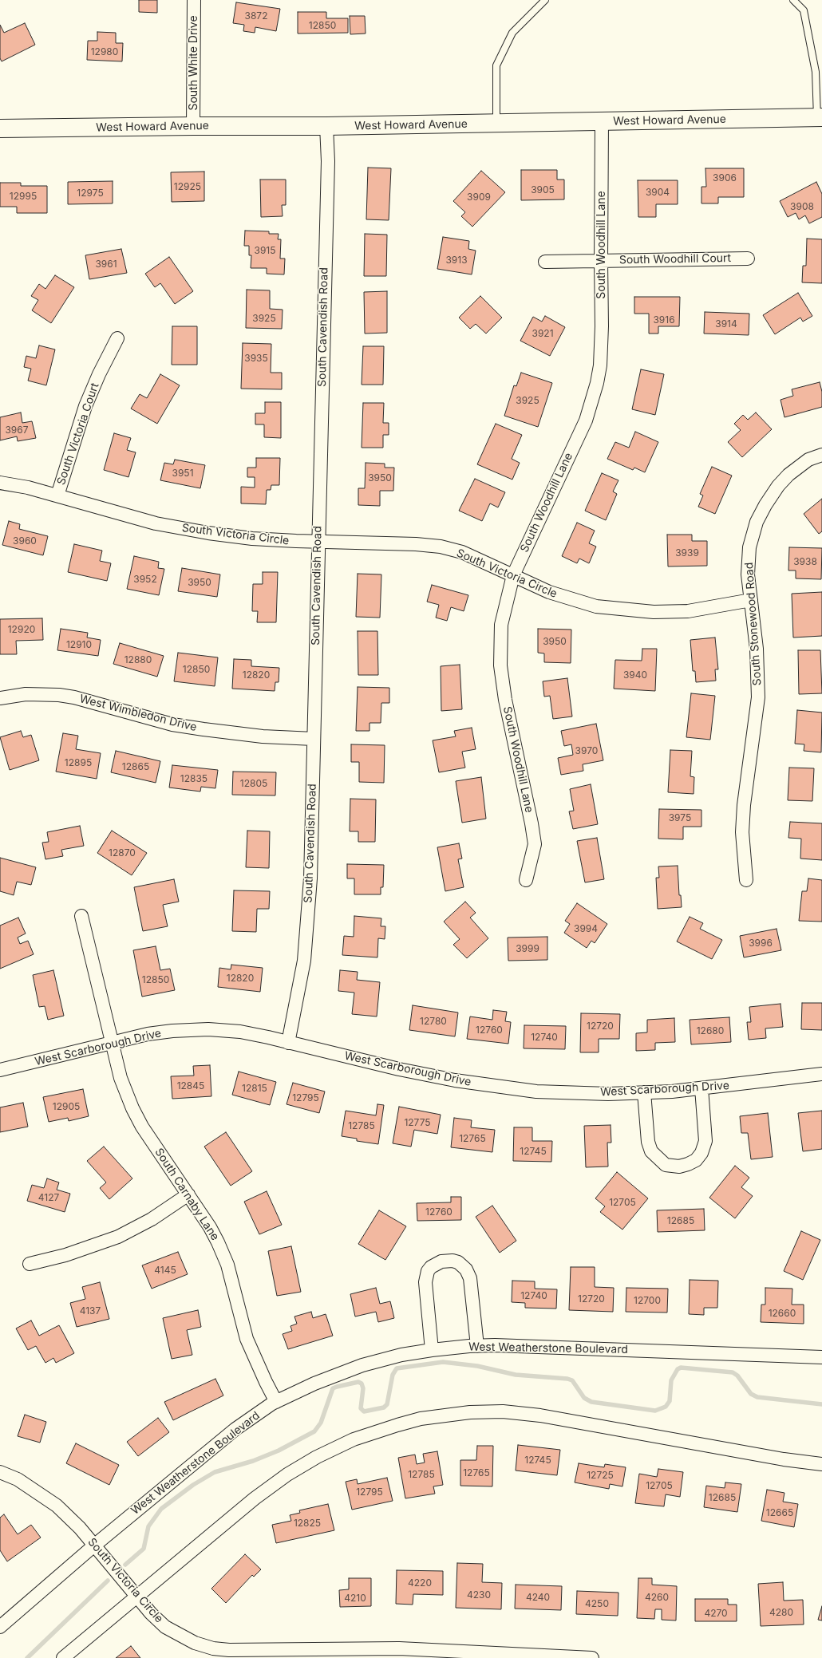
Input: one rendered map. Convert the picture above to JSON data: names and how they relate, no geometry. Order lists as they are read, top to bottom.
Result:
{
  "streets": {
    "street": [
      "South White Drive",
      "West Howard Avenue",
      "South Woodhill Lane",
      "South Woodhill Court",
      "South Cavendish Road",
      "South Victoria Court",
      "South Victoria Circle",
      "South Stonewood Road",
      "West Wimbledon Drive",
      "West Scarborough Drive",
      "South Carnaby Lane",
      "West Weatherstone Boulevard"
    ]
  },
  "crossings": [
    ["South White Drive", "West Howard Avenue"],
    ["West Howard Avenue", "South Woodhill Lane"],
    ["West Howard Avenue", "South Cavendish Road"],
    ["South Woodhill Lane", "South Woodhill Court"],
    ["South Woodhill Lane", "South Victoria Circle"],
    ["South Cavendish Road", "South Victoria Circle"],
    ["South Cavendish Road", "West Wimbledon Drive"],
    ["South Cavendish Road", "West Scarborough Drive"],
    ["South Victoria Court", "South Victoria Circle"],
    ["South Victoria Circle", "South Stonewood Road"],
    ["South Victoria Circle", "West Weatherstone Boulevard"],
    ["West Scarborough Drive", "South Carnaby Lane"],
    ["South Carnaby Lane", "West Weatherstone Boulevard"]
  ],
  "house_numbers": [
    "3872",
    "12850",
    "12980",
    "3906",
    "12925",
    "3905",
    "3904",
    "12975",
    "12995",
    "3909",
    "3908",
    "3915",
    "3913",
    "3961",
    "3925",
    "3916",
    "3914",
    "3921",
    "3935",
    "3925",
    "3967",
    "3951",
    "3950",
    "3960",
    "3939",
    "3938",
    "3952",
    "3950",
    "12920",
    "3950",
    "12910",
    "12880",
    "12850",
    "12820",
    "3940",
    "3970",
    "12895",
    "12865",
    "12835",
    "12805",
    "3975",
    "12870",
    "3994",
    "3996",
    "3999",
    "12820",
    "12850",
    "12780",
    "12720",
    "12760",
    "12680",
    "12740",
    "12845",
    "12815",
    "12795",
    "12905",
    "12775",
    "12785",
    "12765",
    "12745",
    "4127",
    "12705",
    "12760",
    "12685",
    "4145",
    "12740",
    "12720",
    "12700",
    "4137",
    "12660",
    "12745",
    "12765",
    "12785",
    "12725",
    "12705",
    "12795",
    "12685",
    "12665",
    "12825",
    "4220",
    "4230",
    "4240",
    "4260",
    "4210",
    "4250",
    "4280",
    "4270"
  ]
}
